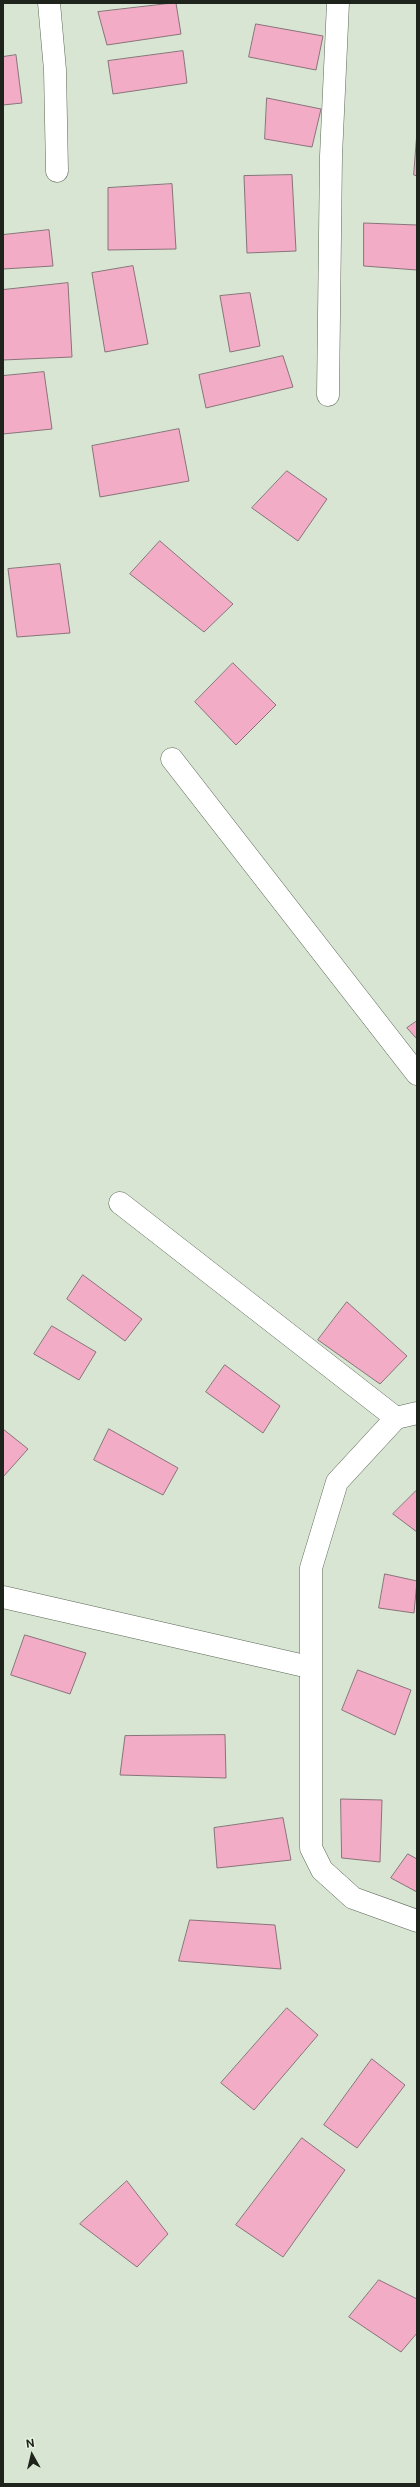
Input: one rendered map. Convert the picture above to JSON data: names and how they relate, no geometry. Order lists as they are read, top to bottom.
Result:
{
  "north": "top"
}
